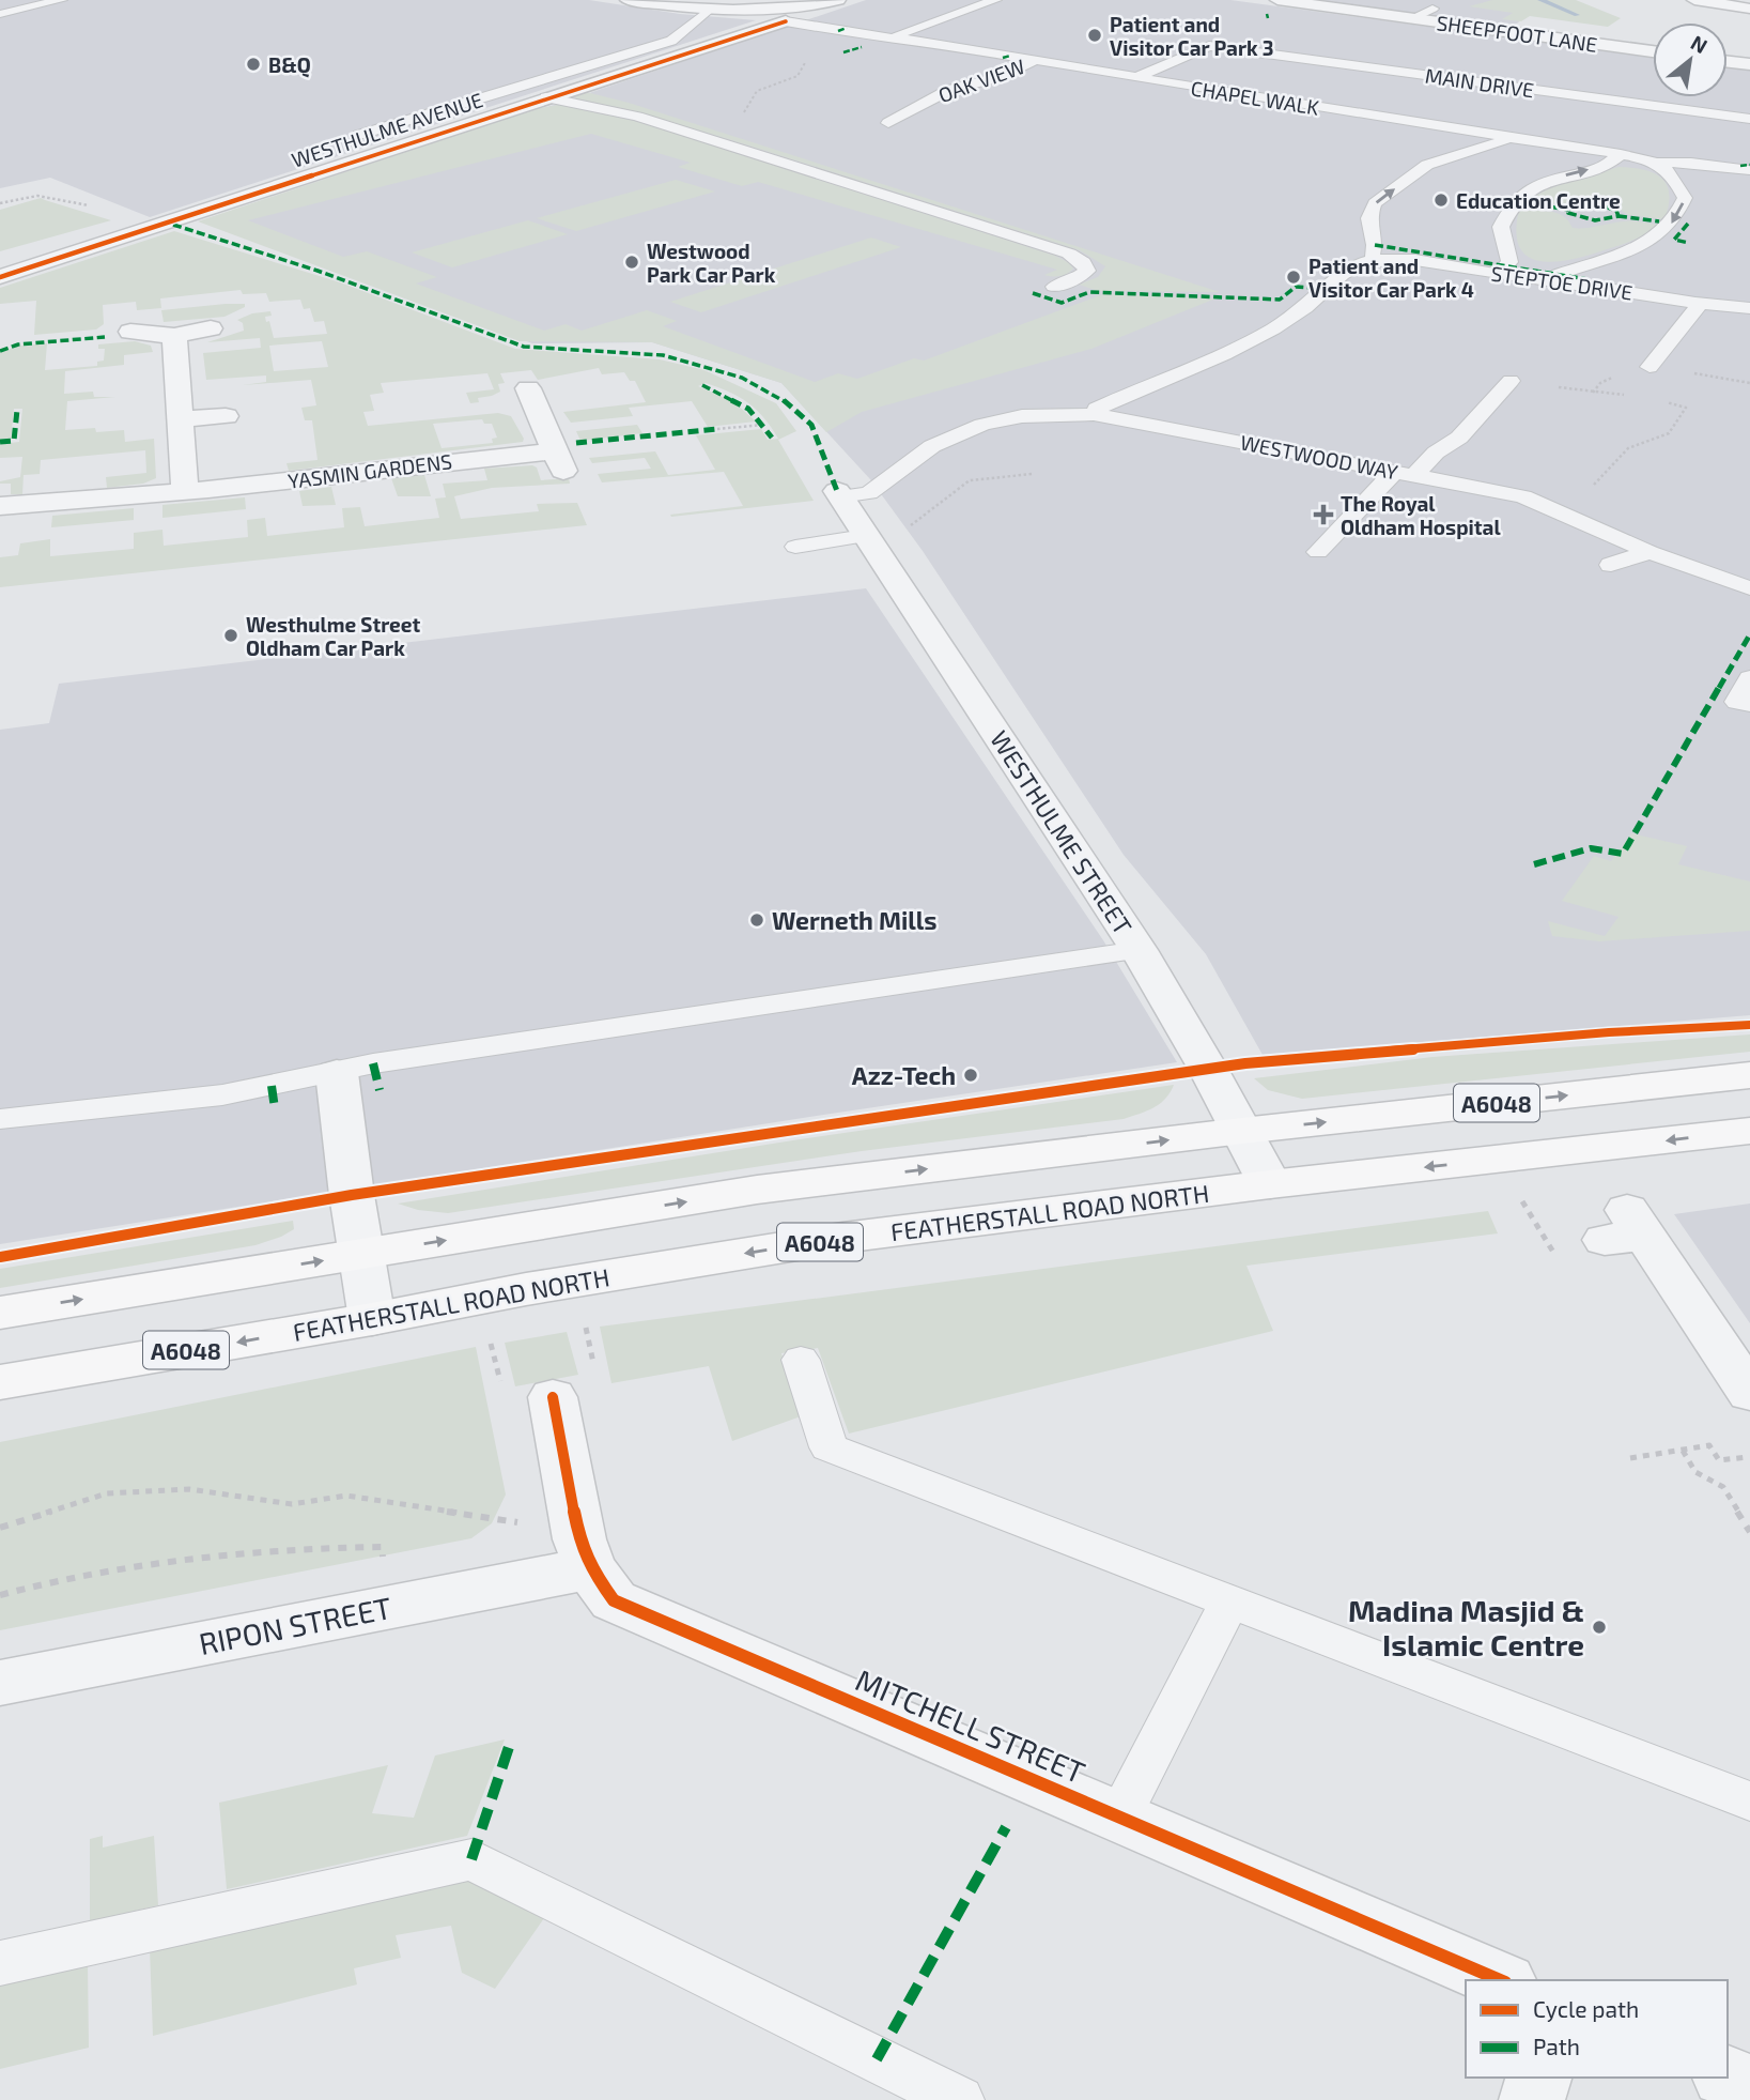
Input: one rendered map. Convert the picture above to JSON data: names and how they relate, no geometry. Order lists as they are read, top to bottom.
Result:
{
  "streets": {
    "main road": ["A6048", "FEATHERSTALL ROAD NORTH"],
    "street": [
      "SHEEPFOOT LANE",
      "WESTHULME AVENUE",
      "YASMIN GARDENS",
      "WESTHULME STREET",
      "RIPON STREET",
      "MITCHELL STREET"
    ],
    "lane": [
      "OAK VIEW",
      "MAIN DRIVE",
      "CHAPEL WALK",
      "STEPTOE DRIVE",
      "WESTWOOD WAY"
    ]
  },
  "crossings": [
    ["OAK VIEW", "CHAPEL WALK"],
    ["MAIN DRIVE", "CHAPEL WALK"],
    ["CHAPEL WALK", "WESTHULME AVENUE"],
    ["WESTWOOD WAY", "WESTHULME STREET"],
    ["WESTHULME STREET", "A6048"],
    ["WESTHULME STREET", "FEATHERSTALL ROAD NORTH"],
    ["RIPON STREET", "MITCHELL STREET"]
  ],
  "places": {
    "other": [
      "Patient and Visitor Car Park 3",
      "B&Q",
      "Education Centre",
      "Westwood Park Car Park",
      "Patient and Visitor Car Park 4",
      "Westhulme Street Oldham Car Park",
      "Werneth Mills",
      "Azz-Tech",
      "Madina Masjid & Islamic Centre"
    ],
    "health": ["The Royal Oldham Hospital"]
  },
  "legend": ["Cycle path", "Path"],
  "north": "top right"
}
